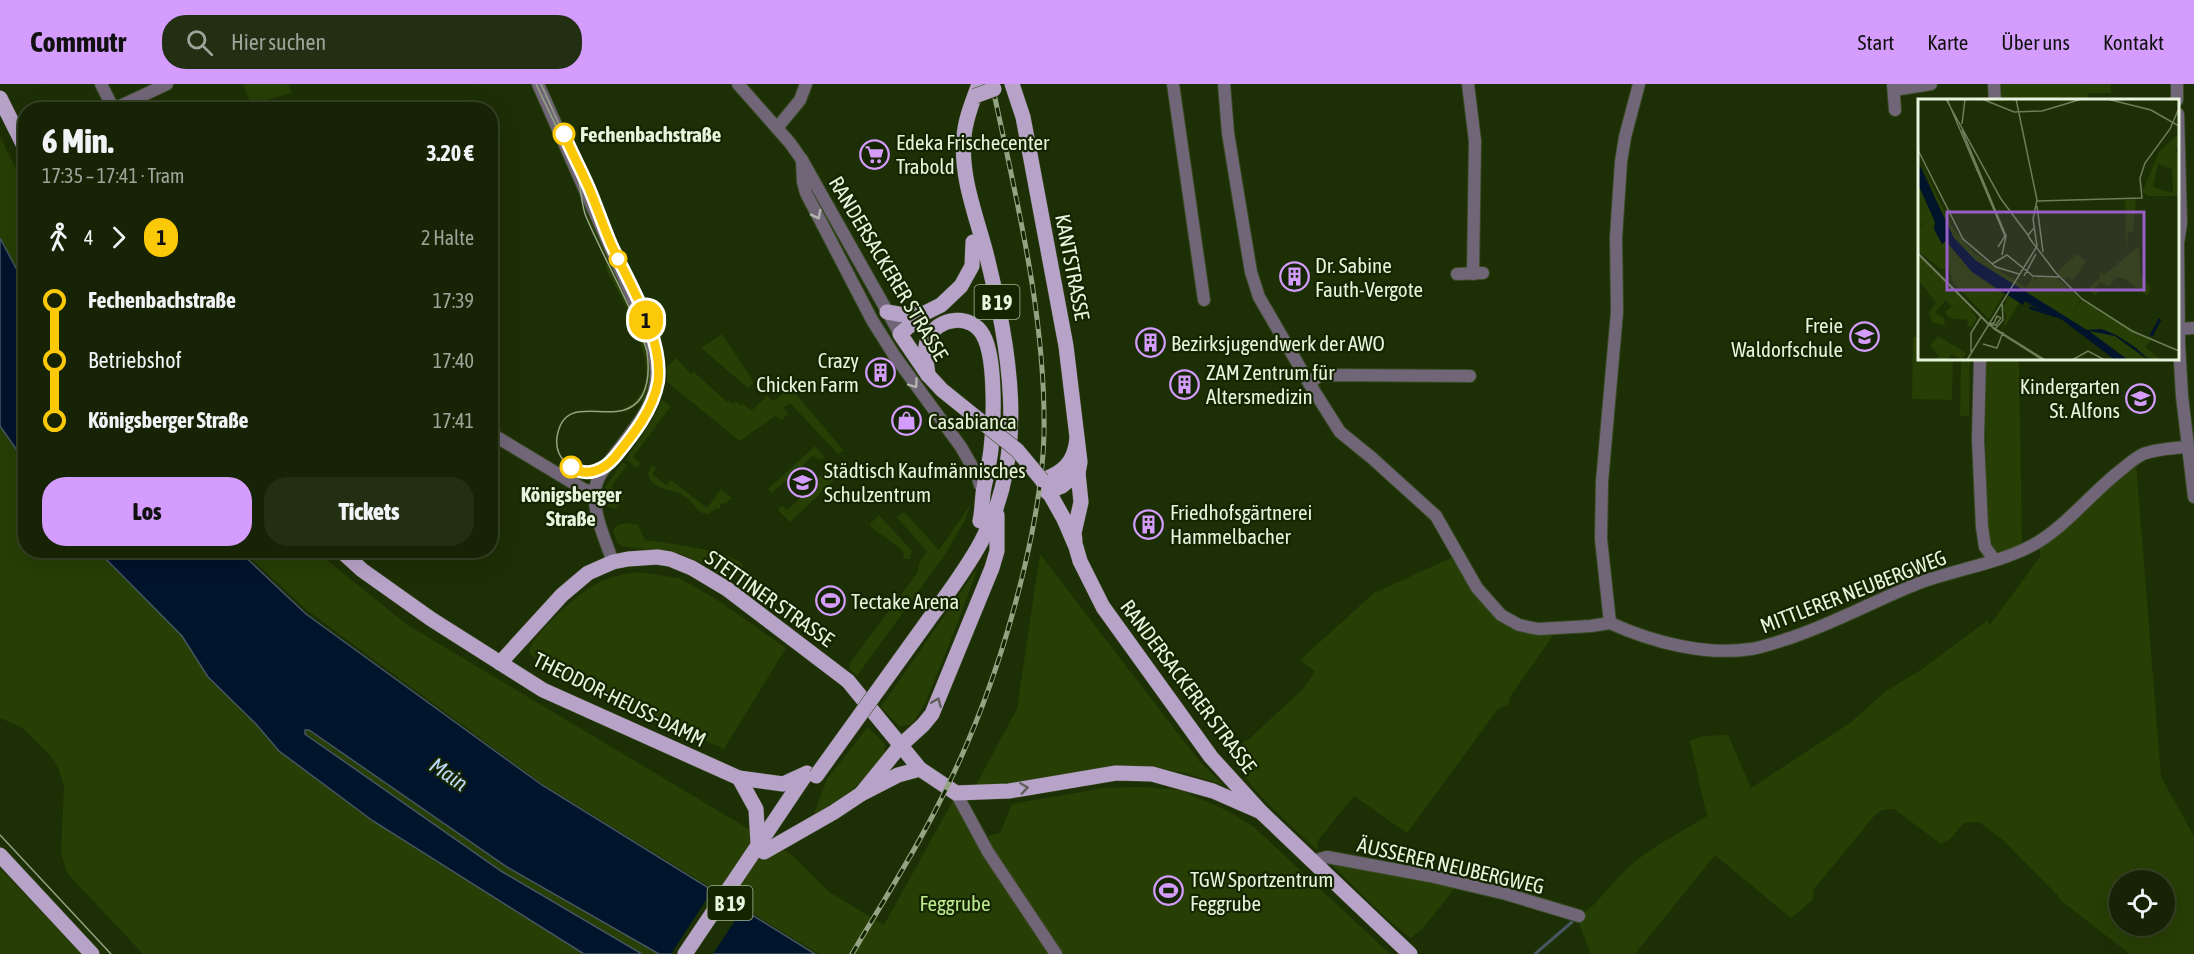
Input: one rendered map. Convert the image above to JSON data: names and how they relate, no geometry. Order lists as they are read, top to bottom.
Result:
{
  "streets": {
    "main road": [
      "KANTSTRASSE",
      "RANDERSACKERER STRASSE",
      "B 19",
      "STETTINER STRASSE",
      "THEODOR-HEUSS-DAMM"
    ],
    "street": ["MITTLERER NEUBERGWEG", "ÄUSSERER NEUBERGWEG"]
  },
  "crossings": [
    ["KANTSTRASSE", "RANDERSACKERER STRASSE"],
    ["RANDERSACKERER STRASSE", "ÄUSSERER NEUBERGWEG"],
    ["B 19", "THEODOR-HEUSS-DAMM"],
    ["STETTINER STRASSE", "THEODOR-HEUSS-DAMM"]
  ],
  "water": ["Main"],
  "parks": ["Feggrube"],
  "places": {
    "other": ["Fechenbachstraße", "Königsberger Straße"],
    "supermarket": ["Edeka Frischecenter Trabold"],
    "building": [
      "Dr. Sabine Fauth-Vergote",
      "Bezirksjugendwerk der AWO",
      "Crazy Chicken Farm",
      "ZAM Zentrum für Altersmedizin",
      "Friedhofsgärtnerei Hammelbacher"
    ],
    "school or university": ["Freie Waldorfschule", "Kindergarten St. Alfons", "Städtisch Kaufmännisches Schulzentrum"],
    "shop": ["Casabianca"],
    "sports": ["Tectake Arena", "TGW Sportzentrum Feggrube"]
  },
  "lines": ["tram line 1"],
  "page": {
    "header": "Commutr",
    "search": "Hier suchen",
    "nav": [
      "Start",
      "Karte",
      "Über uns",
      "Kontakt"
    ],
    "on_map": "1",
    "heading": ["6 Min.", "17:35 – 17:41 · Tram", "3.20 €"],
    "legs": ["4", "1", "2 Halte"],
    "list": [
      {
        "name": "Fechenbachstraße",
        "value": "17:39"
      },
      {
        "name": "Betriebshof",
        "value": "17:40"
      },
      {
        "name": "Königsberger Straße",
        "value": "17:41"
      }
    ],
    "buttons": ["Los", "Tickets"]
  }
}
